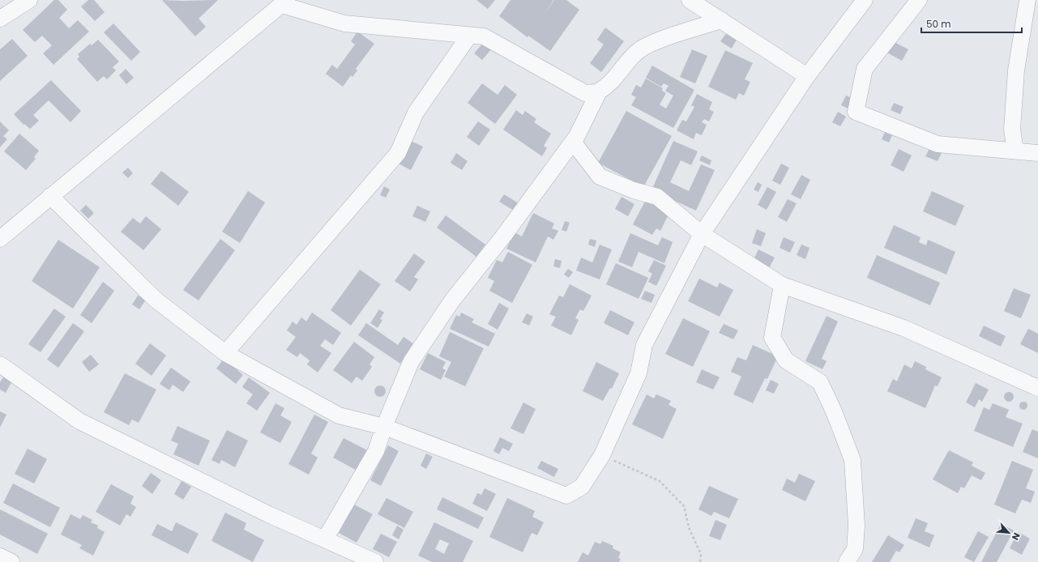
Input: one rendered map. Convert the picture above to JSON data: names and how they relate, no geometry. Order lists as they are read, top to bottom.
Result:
{
  "scale_bar": "50 m",
  "north": "bottom right"
}
